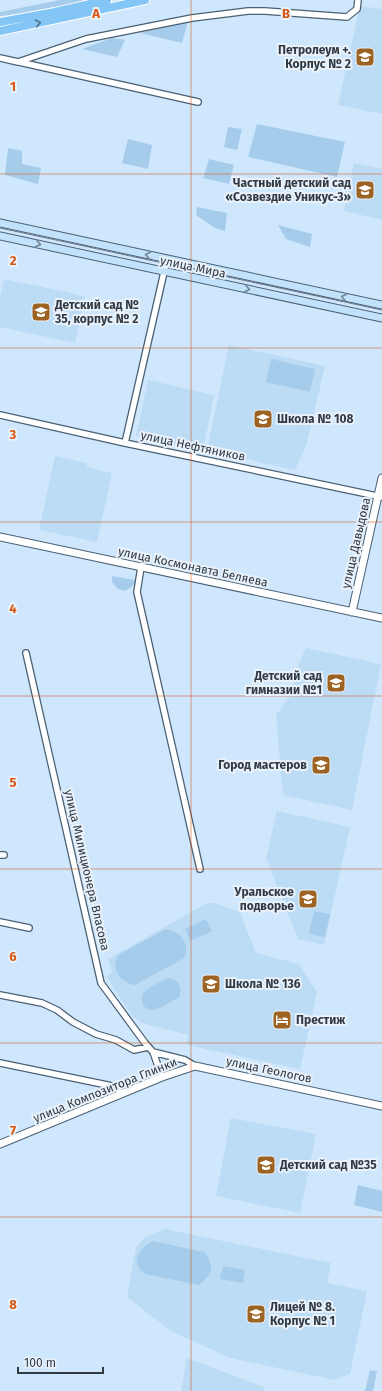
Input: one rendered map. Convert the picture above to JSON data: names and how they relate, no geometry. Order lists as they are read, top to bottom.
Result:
{
  "streets": {
    "main road": ["улица Мира"],
    "street": [
      "улица Нефтяников",
      "улица Давыдова",
      "улица Космонавта Беляева",
      "улица Милиционера Власова",
      "улица Геологов",
      "улица Композитора Глинки"
    ]
  },
  "crossings": [
    ["улица Нефтяников", "улица Давыдова"],
    ["улица Давыдова", "улица Космонавта Беляева"],
    ["улица Милиционера Власова", "улица Геологов"],
    ["улица Милиционера Власова", "улица Композитора Глинки"],
    ["улица Геологов", "улица Композитора Глинки"]
  ],
  "places": {
    "school or university": [
      "Петролеум +. Корпус № 2",
      "Частный детский сад «Созвездие Уникус-3»",
      "Детский сад № 35, корпус № 2",
      "Школа № 108",
      "Детский сад гимназии №1",
      "Город мастеров",
      "Уральское подворье",
      "Школа № 136",
      "Детский сад №35",
      "Лицей № 8. Корпус № 1"
    ],
    "hotel": ["Престиж"]
  },
  "scale_bar": "100 m",
  "grid": {
    "columns": ["A", "B"],
    "rows": [
      "1",
      "2",
      "3",
      "4",
      "5",
      "6",
      "7",
      "8"
    ]
  }
}
